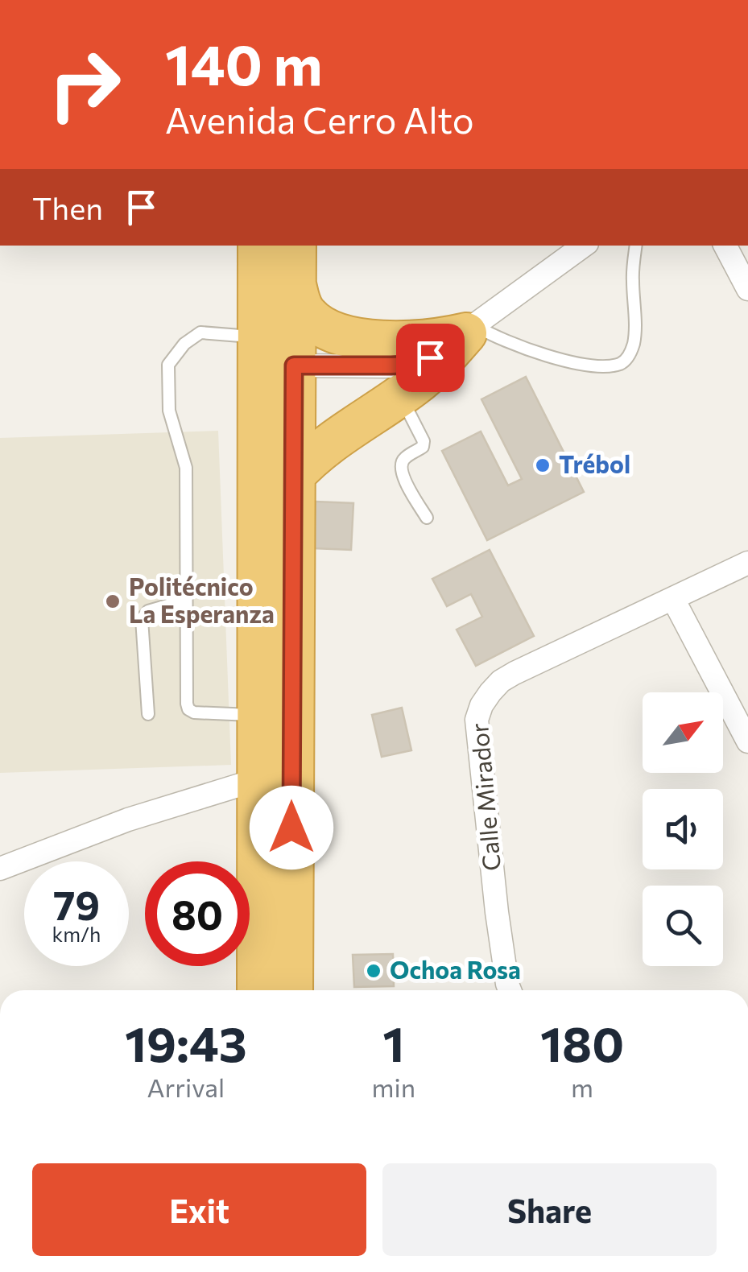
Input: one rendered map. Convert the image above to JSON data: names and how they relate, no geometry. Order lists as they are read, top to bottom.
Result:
{
  "streets": {
    "street": ["Calle Mirador"]
  },
  "places": ["Trébol", "Politécnico La Esperanza", "Ochoa Rosa"],
  "north": "top right",
  "page": {
    "turn": ["140 m", "Avenida Cerro Alto"],
    "then": "Then",
    "speed": "79 km/h",
    "limit": "80",
    "eta": [
      "19:43",
      "Arrival",
      "1",
      "min",
      "180",
      "m"
    ],
    "buttons": ["Exit", "Share"]
  }
}
